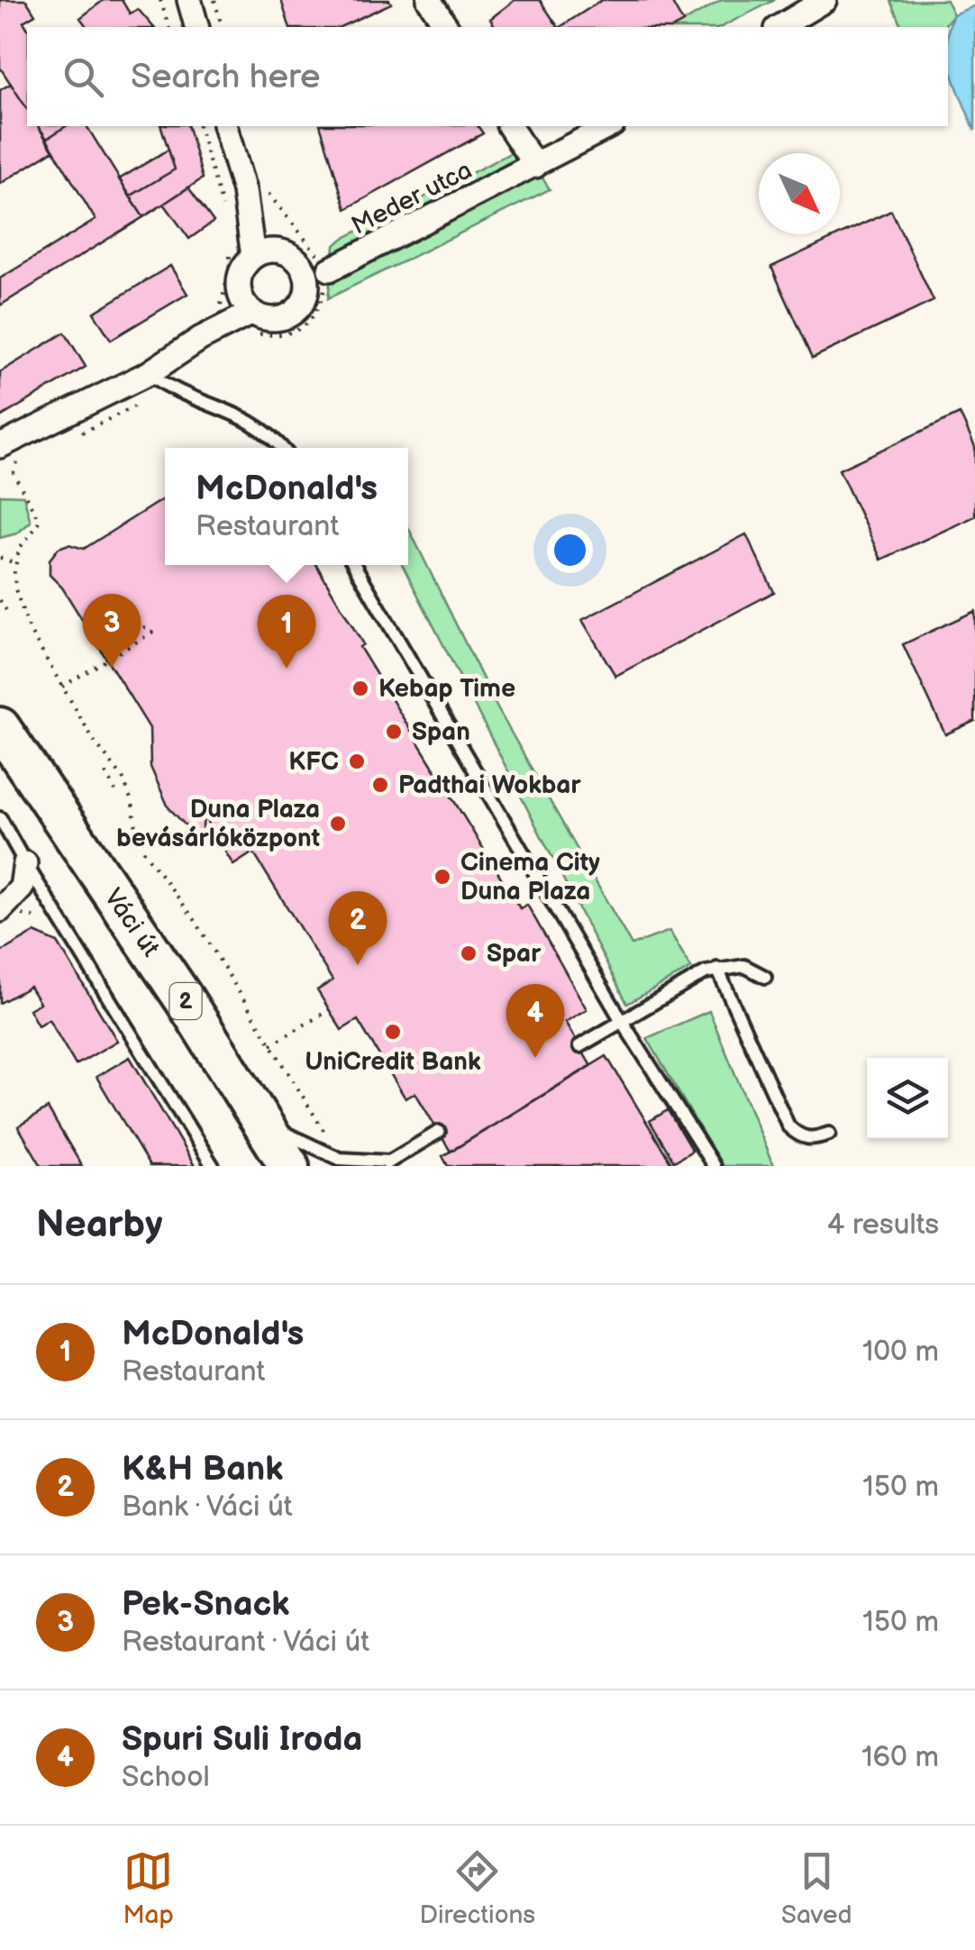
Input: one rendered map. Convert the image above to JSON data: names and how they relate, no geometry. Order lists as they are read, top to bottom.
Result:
{
  "streets": {
    "main road": ["Váci út", "2"],
    "street": ["Meder utca"]
  },
  "places": [
    "Kebap Time",
    "Span",
    "KFC",
    "Padthai Wokbar",
    "Duna Plaza bevásárlóközpont",
    "Cinema City Duna Plaza",
    "Spar",
    "UniCredit Bank"
  ],
  "north": "bottom right",
  "page": {
    "search": "Search here",
    "popup": ["McDonald's", "Restaurant"],
    "pins": [
      "3",
      "1",
      "2",
      "4"
    ],
    "heading": ["Nearby", "4 results"],
    "list": [
      {
        "mark": "1",
        "name": "McDonald's",
        "note": "Restaurant",
        "value": "100 m"
      },
      {
        "mark": "2",
        "name": "K&H Bank",
        "note": "Bank · Váci út",
        "value": "150 m"
      },
      {
        "mark": "3",
        "name": "Pek-Snack",
        "note": "Restaurant · Váci út",
        "value": "150 m"
      },
      {
        "mark": "4",
        "name": "Spuri Suli Iroda",
        "note": "School",
        "value": "160 m"
      }
    ],
    "nav": ["Map", "Directions", "Saved"]
  }
}
